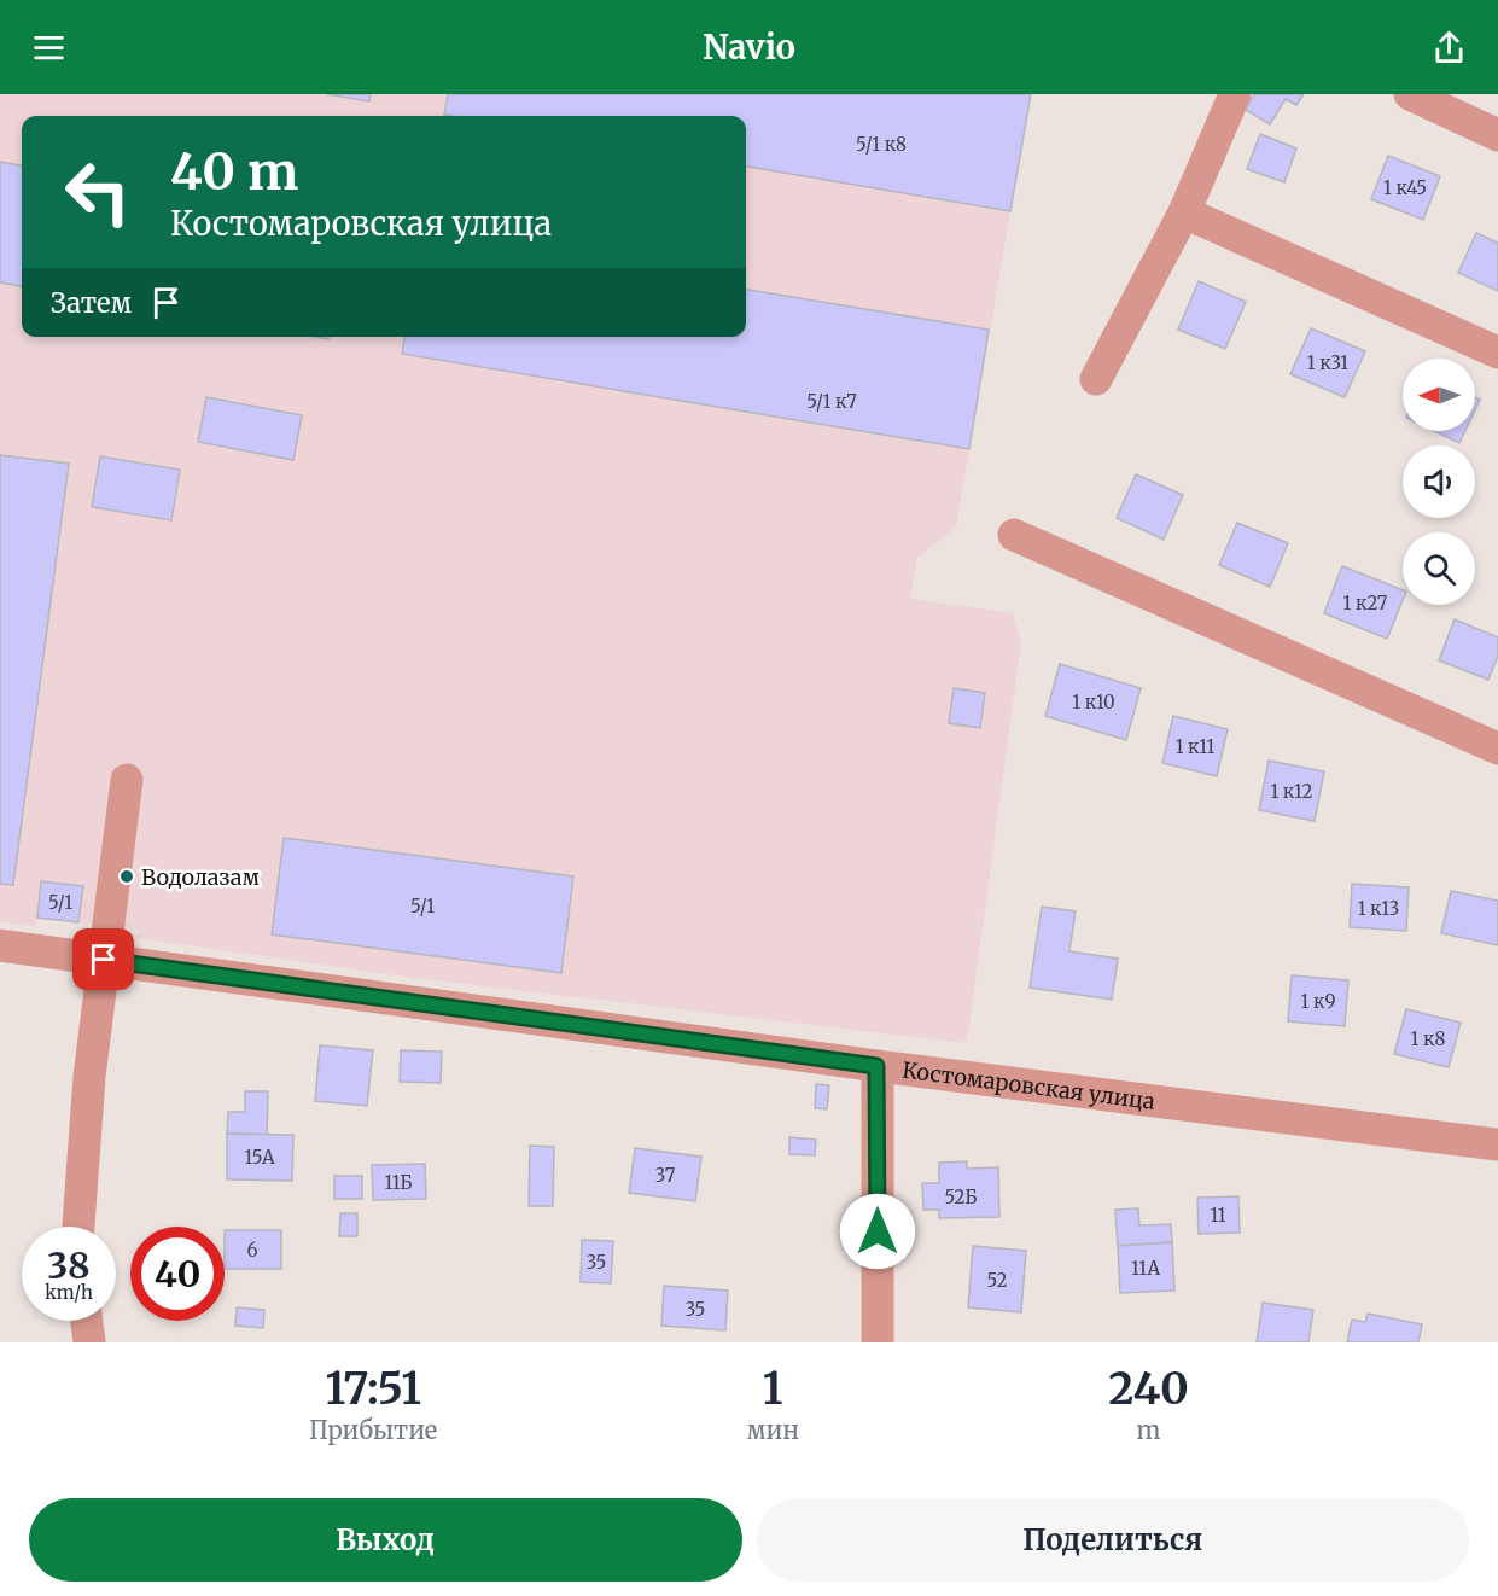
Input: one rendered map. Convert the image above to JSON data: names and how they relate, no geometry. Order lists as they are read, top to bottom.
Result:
{
  "streets": {
    "street": ["Костомаровская улица"]
  },
  "places": ["Водолазам"],
  "house_numbers": [
    "5/1 к8",
    "1 к45",
    "1 к31",
    "5/1 к7",
    "1 к27",
    "1 к10",
    "1 к11",
    "1 к12",
    "5/1",
    "5/1",
    "1 к13",
    "1 к9",
    "1 к8",
    "15А",
    "37",
    "11Б",
    "52Б",
    "11",
    "6",
    "35",
    "11А",
    "52",
    "35"
  ],
  "north": "left",
  "page": {
    "header": "Navio",
    "turn": ["40 m", "Костомаровская улица"],
    "then": "Затем",
    "speed": "38 km/h",
    "limit": "40",
    "eta": [
      "17:51",
      "Прибытие",
      "1",
      "мин",
      "240",
      "m"
    ],
    "buttons": ["Выход", "Поделиться"]
  }
}
